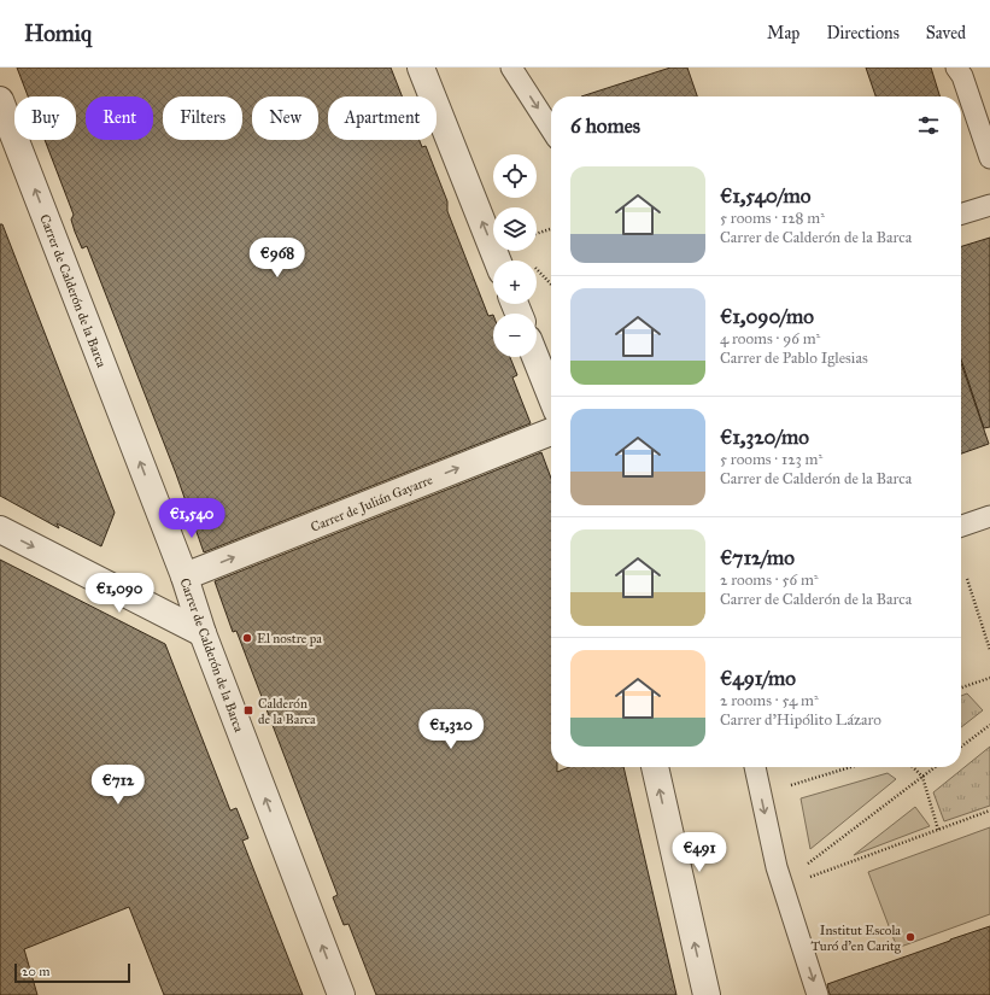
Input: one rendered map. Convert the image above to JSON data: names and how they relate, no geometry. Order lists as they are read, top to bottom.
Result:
{
  "streets": {
    "street": ["Carrer de Calderón de la Barca", "Carrer de Julián Gayarre"]
  },
  "crossings": [
    ["Carrer de Calderón de la Barca", "Carrer de Julián Gayarre"]
  ],
  "one_way": ["Carrer de Calderón de la Barca", "Carrer de Julián Gayarre"],
  "places": {
    "other": ["El nostre pa", "Institut Escola Turó d'en Caritg"],
    "transit": ["Calderón de la Barca"]
  },
  "scale_bar": "20 m",
  "page": {
    "header": "Homiq",
    "nav": ["Map", "Directions", "Saved"],
    "chip": [
      "Buy",
      "Rent",
      "Filters",
      "New",
      "Apartment"
    ],
    "heading": "6 homes",
    "map_buttons": ["+", "−"],
    "list": [
      {
        "name": "€1,540/mo",
        "note": "5 rooms · 128 m² · Carrer de Calderón de la Barca"
      },
      {
        "name": "€1,090/mo",
        "note": "4 rooms · 96 m² · Carrer de Pablo Iglesias"
      },
      {
        "name": "€1,320/mo",
        "note": "5 rooms · 123 m² · Carrer de Calderón de la Barca"
      },
      {
        "name": "€712/mo",
        "note": "2 rooms · 56 m² · Carrer de Calderón de la Barca"
      },
      {
        "name": "€491/mo",
        "note": "2 rooms · 54 m² · Carrer d'Hipólito Lázaro"
      }
    ],
    "price": [
      "€968",
      "€1,540",
      "€1,090",
      "€1,320",
      "€712",
      "€491"
    ],
    "scale": "20 m"
  }
}
